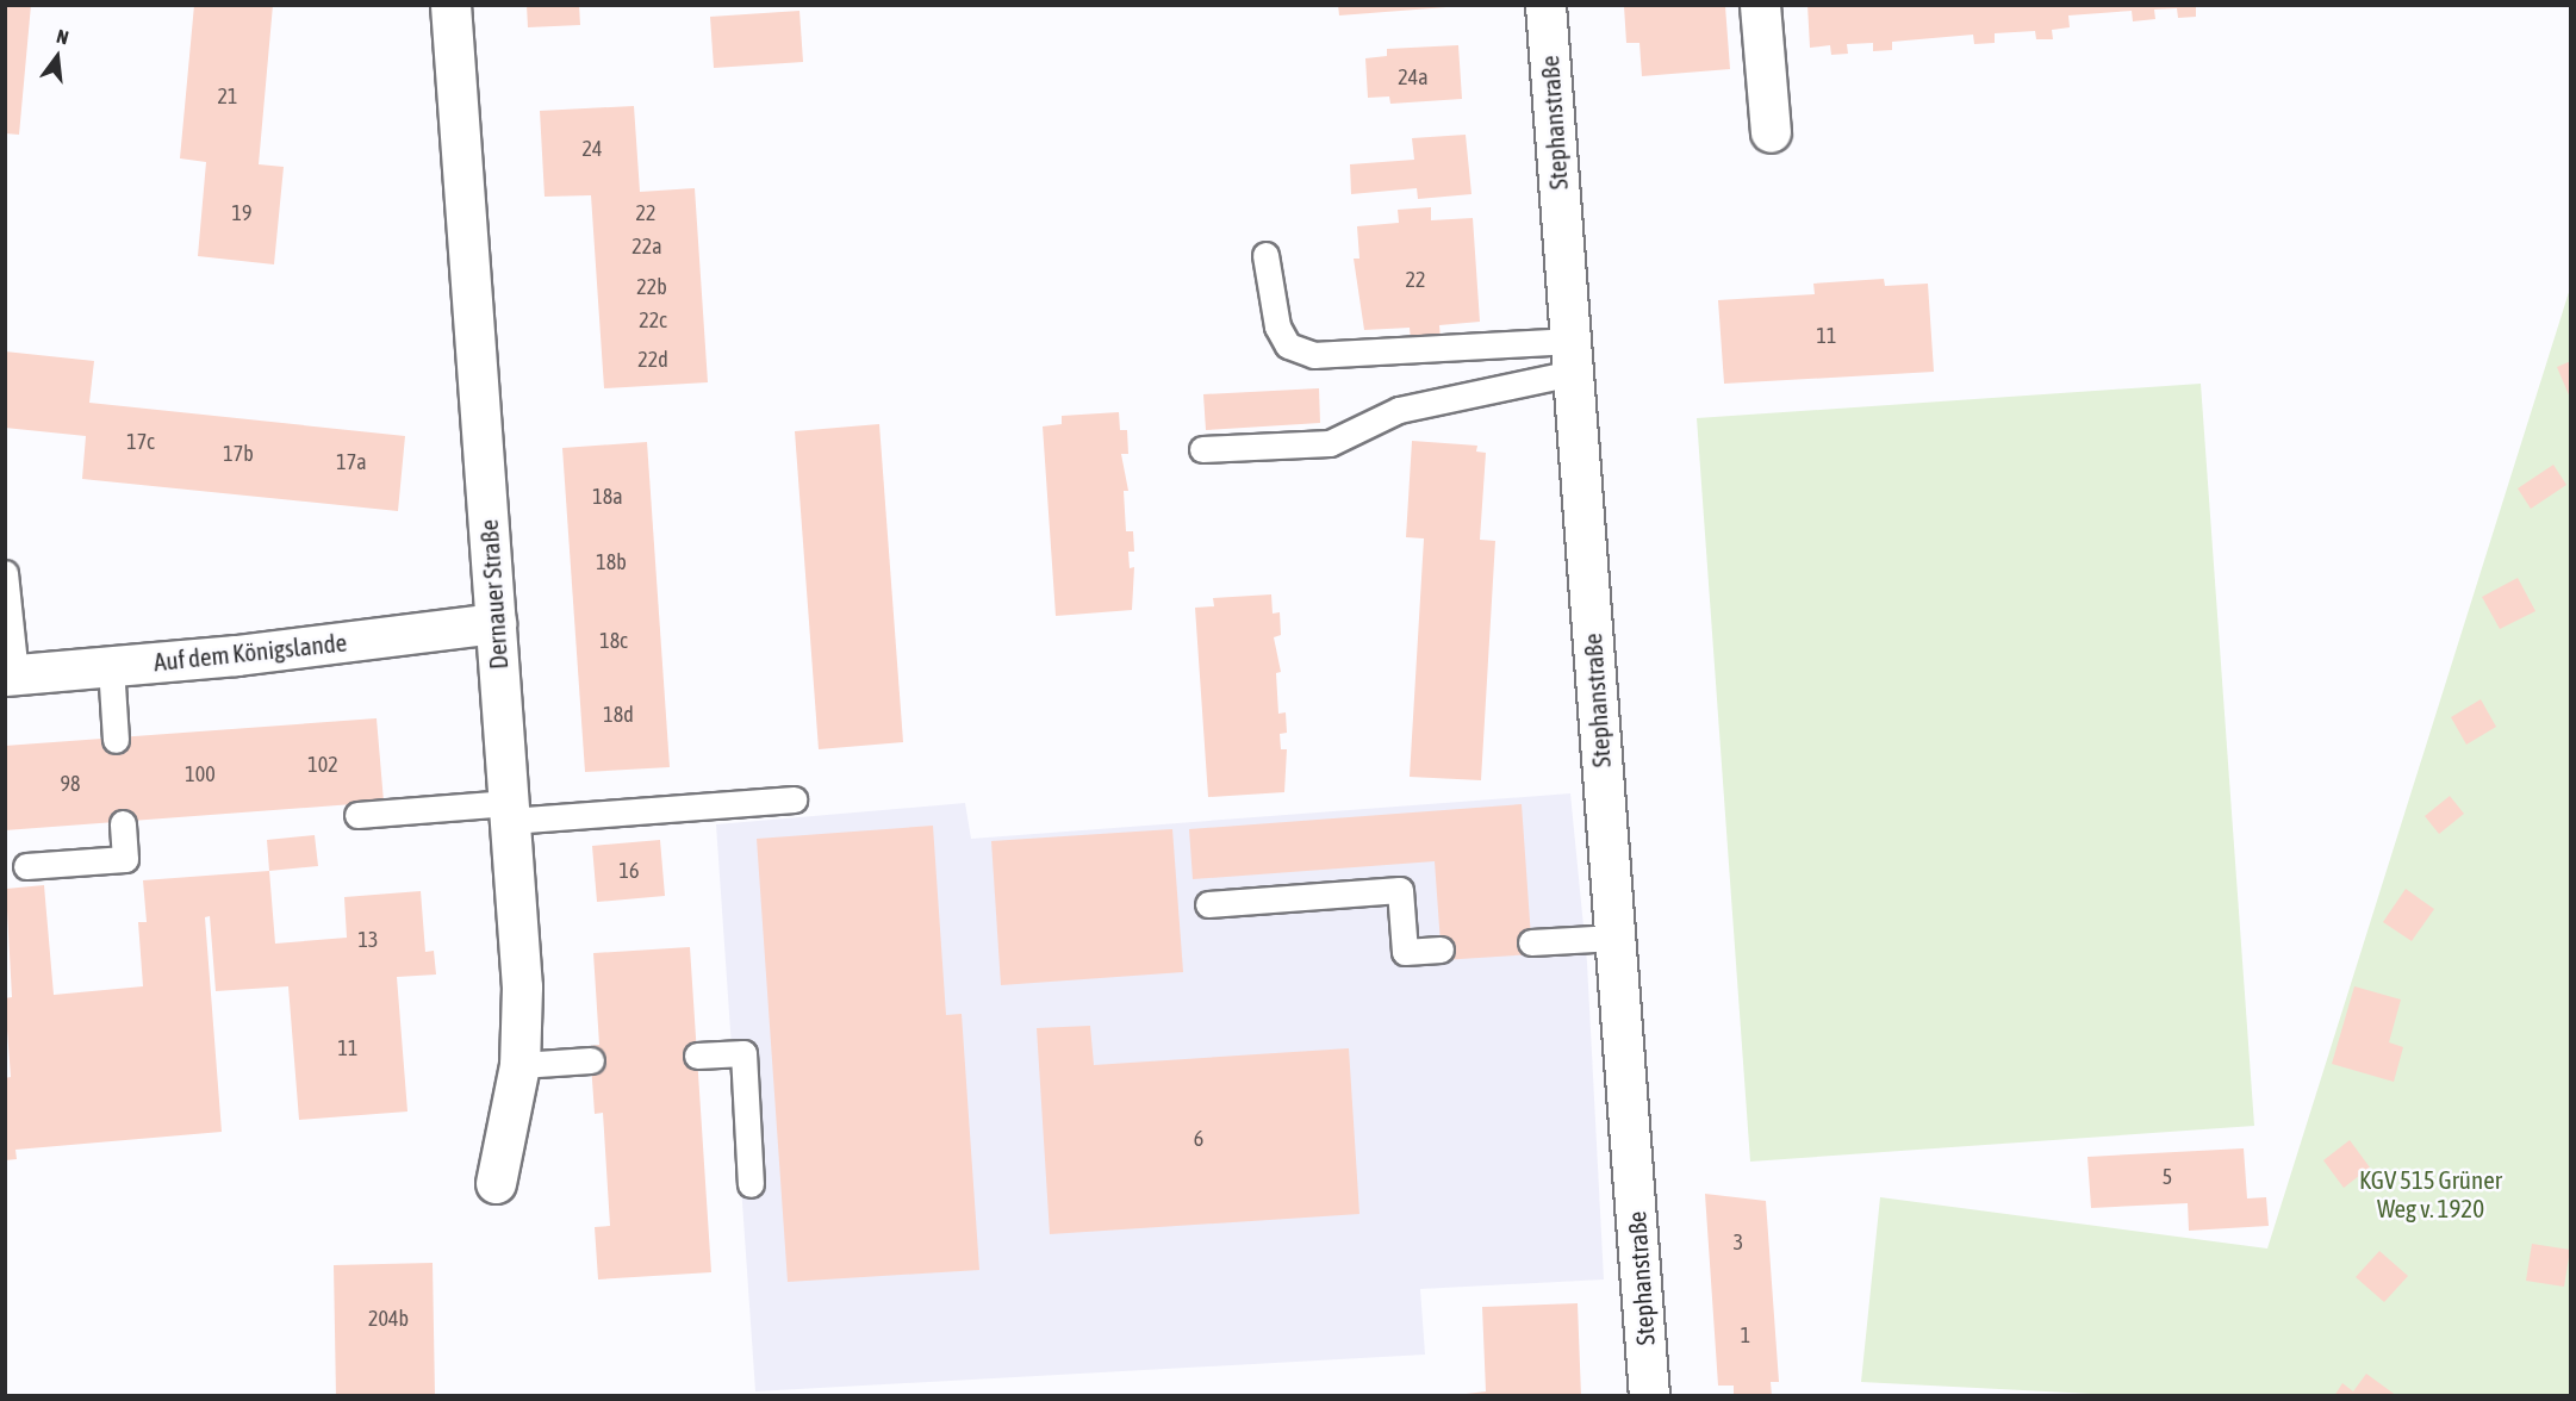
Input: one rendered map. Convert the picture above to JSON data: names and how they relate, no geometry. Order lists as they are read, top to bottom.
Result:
{
  "streets": {
    "street": ["Stephanstraße", "Dernauer Straße", "Auf dem Königslande"]
  },
  "crossings": [
    ["Dernauer Straße", "Auf dem Königslande"]
  ],
  "parks": ["KGV 515 Grüner Weg v. 1920"],
  "house_numbers": [
    "24a",
    "21",
    "24",
    "19",
    "22",
    "22a",
    "22",
    "22b",
    "22c",
    "11",
    "22d",
    "17c",
    "17b",
    "17a",
    "18a",
    "18b",
    "18c",
    "18d",
    "102",
    "100",
    "98",
    "16",
    "13",
    "11",
    "6",
    "5",
    "3",
    "204b",
    "1"
  ],
  "north": "top"
}
